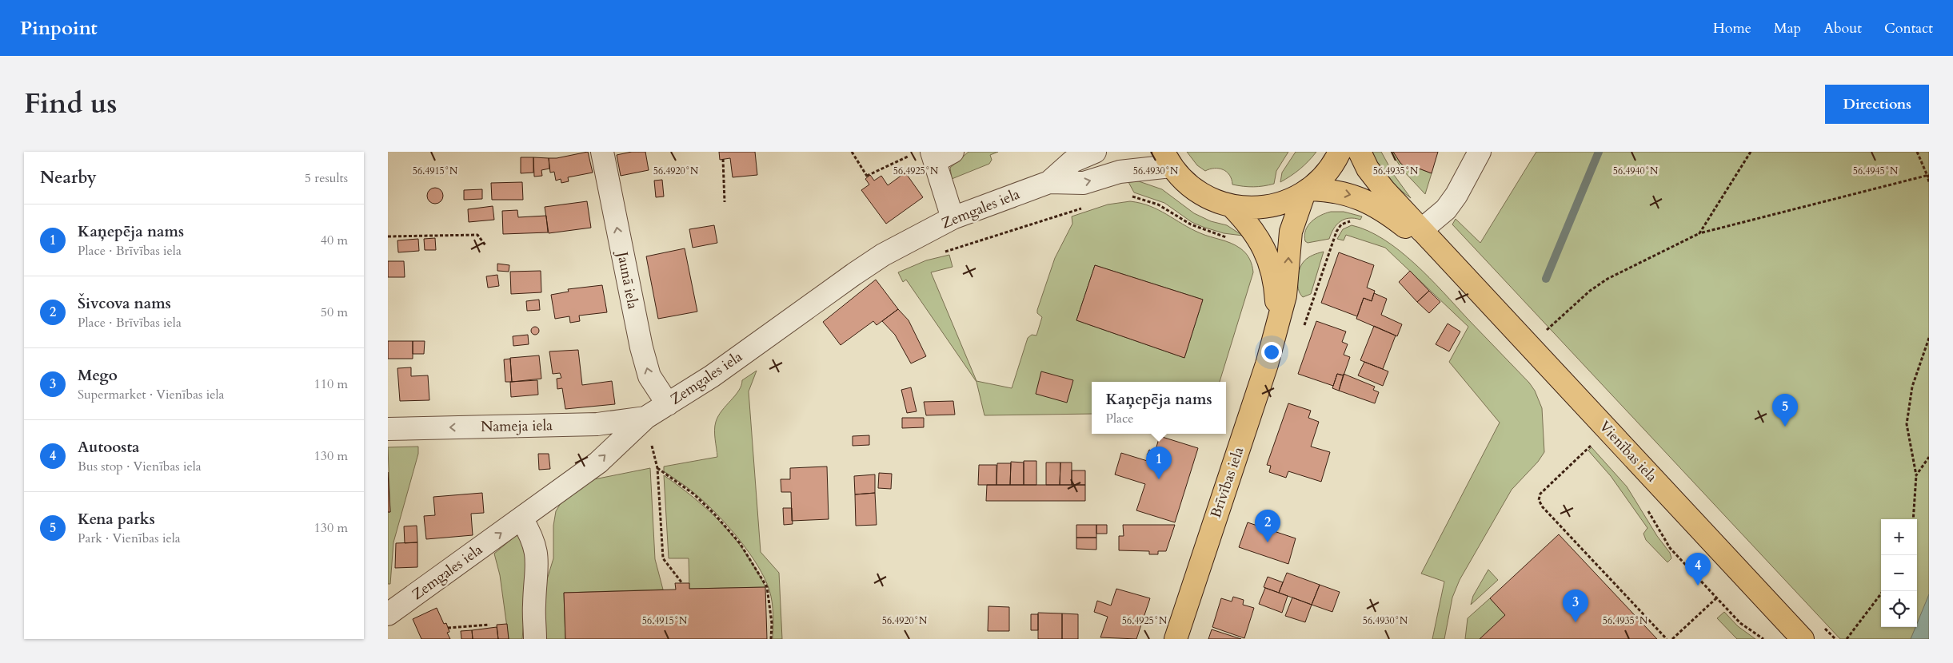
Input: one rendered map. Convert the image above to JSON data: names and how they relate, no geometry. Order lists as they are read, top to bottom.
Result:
{
  "streets": {
    "main road": ["Vienības iela", "Brīvības iela"],
    "street": ["Zemgales iela", "Jaunā iela", "Nameja iela"]
  },
  "crossings": [
    ["Zemgales iela", "Jaunā iela"],
    ["Zemgales iela", "Nameja iela"]
  ],
  "one_way": ["Zemgales iela", "Jaunā iela", "Nameja iela"],
  "page": {
    "header": "Pinpoint",
    "nav": [
      "Home",
      "Map",
      "About",
      "Contact"
    ],
    "title": "Find us",
    "buttons": "Directions",
    "heading": ["Nearby", "5 results"],
    "list": [
      {
        "mark": "1",
        "name": "Kaņepēja nams",
        "note": "Place · Brīvības iela",
        "value": "40 m"
      },
      {
        "mark": "2",
        "name": "Šivcova nams",
        "note": "Place · Brīvības iela",
        "value": "50 m"
      },
      {
        "mark": "3",
        "name": "Mego",
        "note": "Supermarket · Vienības iela",
        "value": "110 m"
      },
      {
        "mark": "4",
        "name": "Autoosta",
        "note": "Bus stop · Vienības iela",
        "value": "130 m"
      },
      {
        "mark": "5",
        "name": "Kena parks",
        "note": "Park · Vienības iela",
        "value": "130 m"
      }
    ],
    "popup": ["Kaņepēja nams", "Place"],
    "pins": [
      "5",
      "1",
      "2",
      "4",
      "3"
    ],
    "map_buttons": ["+", "−"]
  },
  "coordinates": [
    "56.4920°N",
    "56.4915°N",
    "56.4925°N",
    "56.4930°N",
    "56.4935°N",
    "56.4940°N",
    "56.4945°N"
  ]
}
